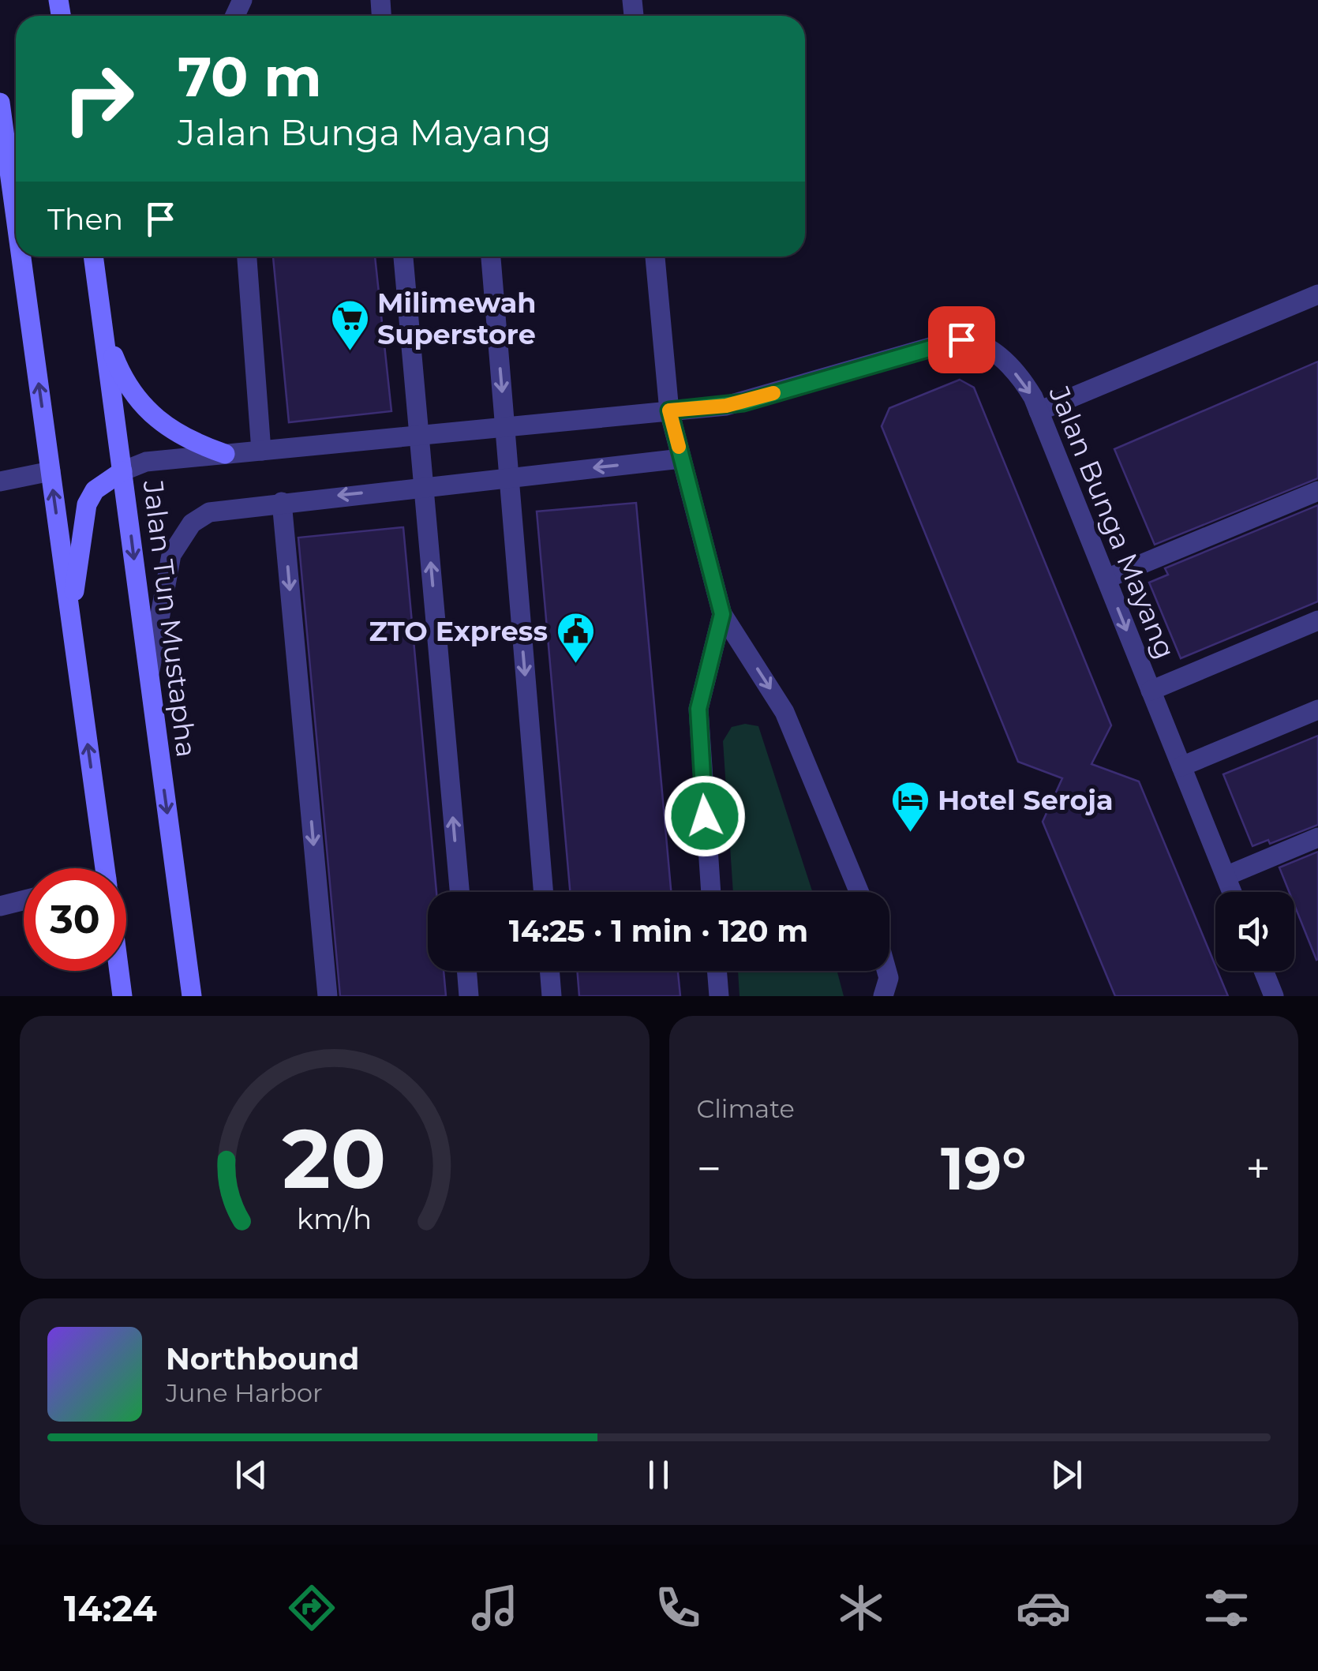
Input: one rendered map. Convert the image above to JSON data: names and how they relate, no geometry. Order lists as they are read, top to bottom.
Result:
{
  "streets": {
    "main road": ["Jalan Tun Mustapha"],
    "street": ["Jalan Bunga Mayang"]
  },
  "crossings": [
    ["Jalan Bunga Mayang", "Jalan Tun Mustapha"]
  ],
  "places": {
    "supermarket": ["Milimewah Superstore"],
    "public building": ["ZTO Express"],
    "hotel": ["Hotel Seroja"]
  },
  "page": {
    "turn": ["70 m", "Jalan Bunga Mayang"],
    "then": "Then",
    "limit": "30",
    "trip": "14:25 · 1 min · 120 m",
    "tile": "Climate",
    "heat": ["−", "19°", "+"],
    "song": ["Northbound", "June Harbor"],
    "tabs": "14:24",
    "gauge": ["20", "km/h"]
  }
}
